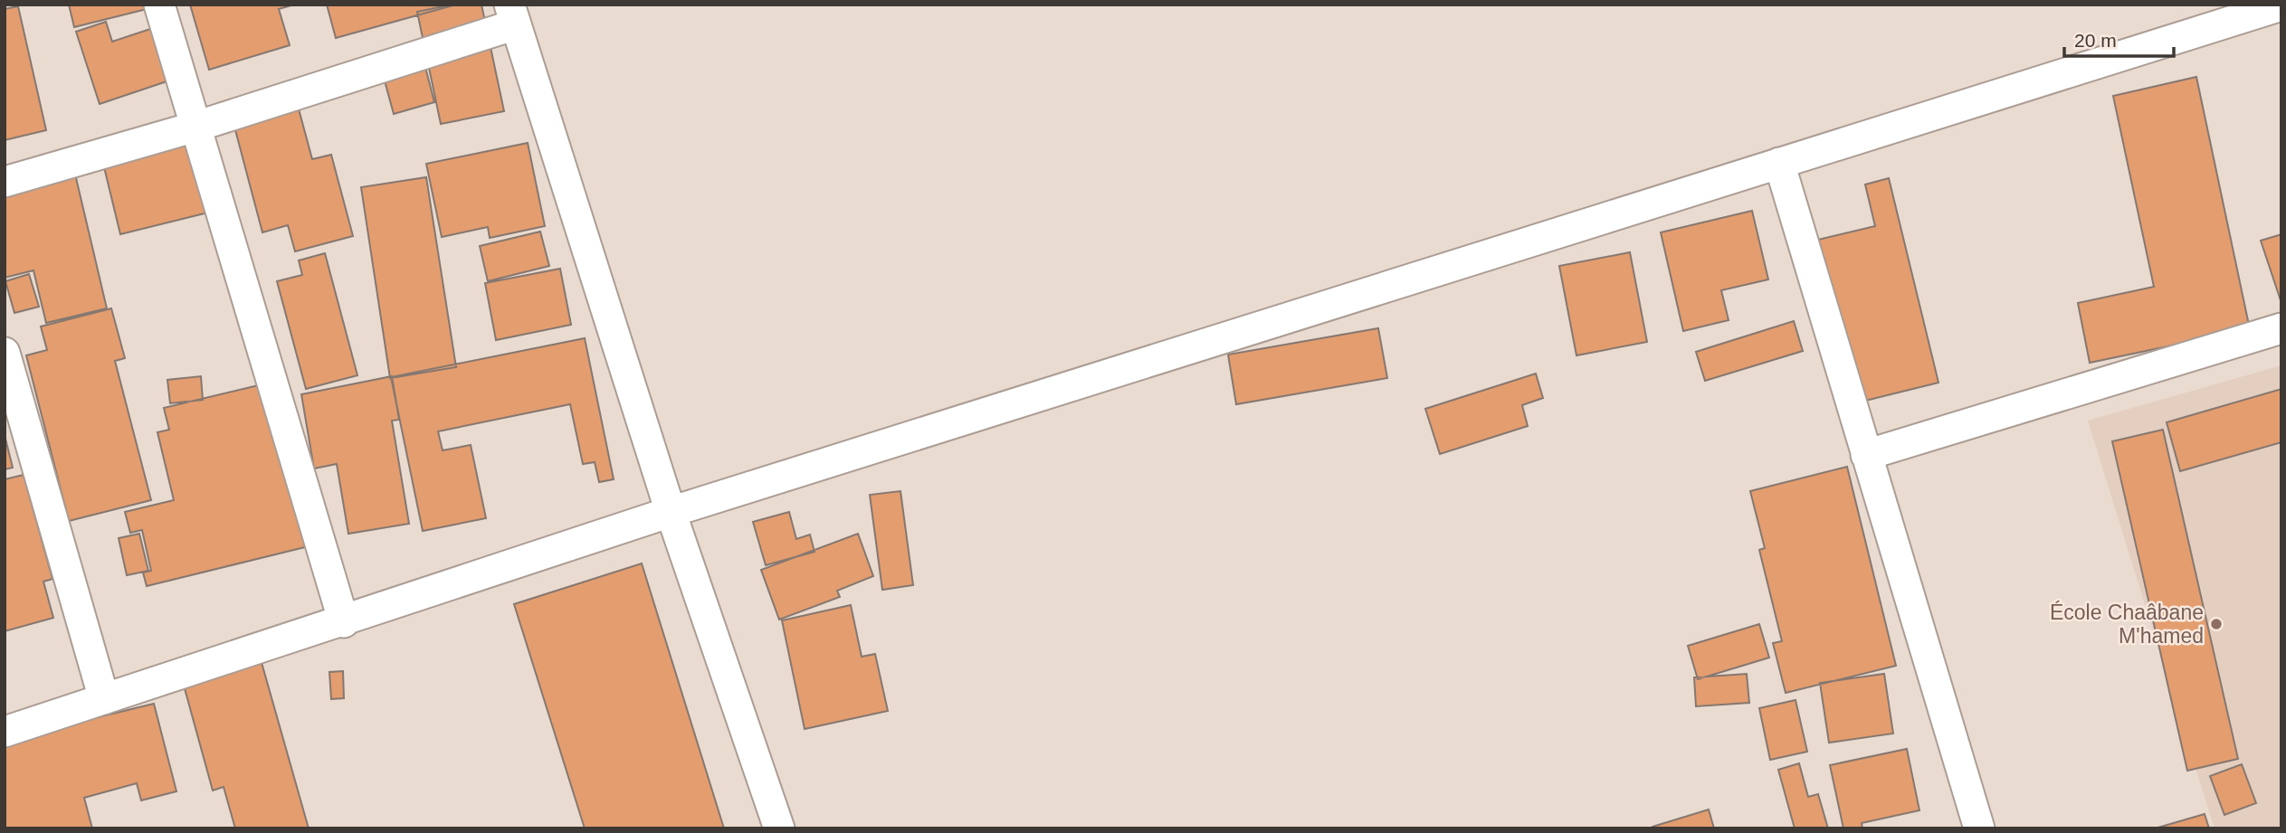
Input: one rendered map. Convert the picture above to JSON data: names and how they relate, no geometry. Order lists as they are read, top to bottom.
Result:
{
  "places": ["École Chaâbane M'hamed"],
  "scale_bar": "20 m"
}
